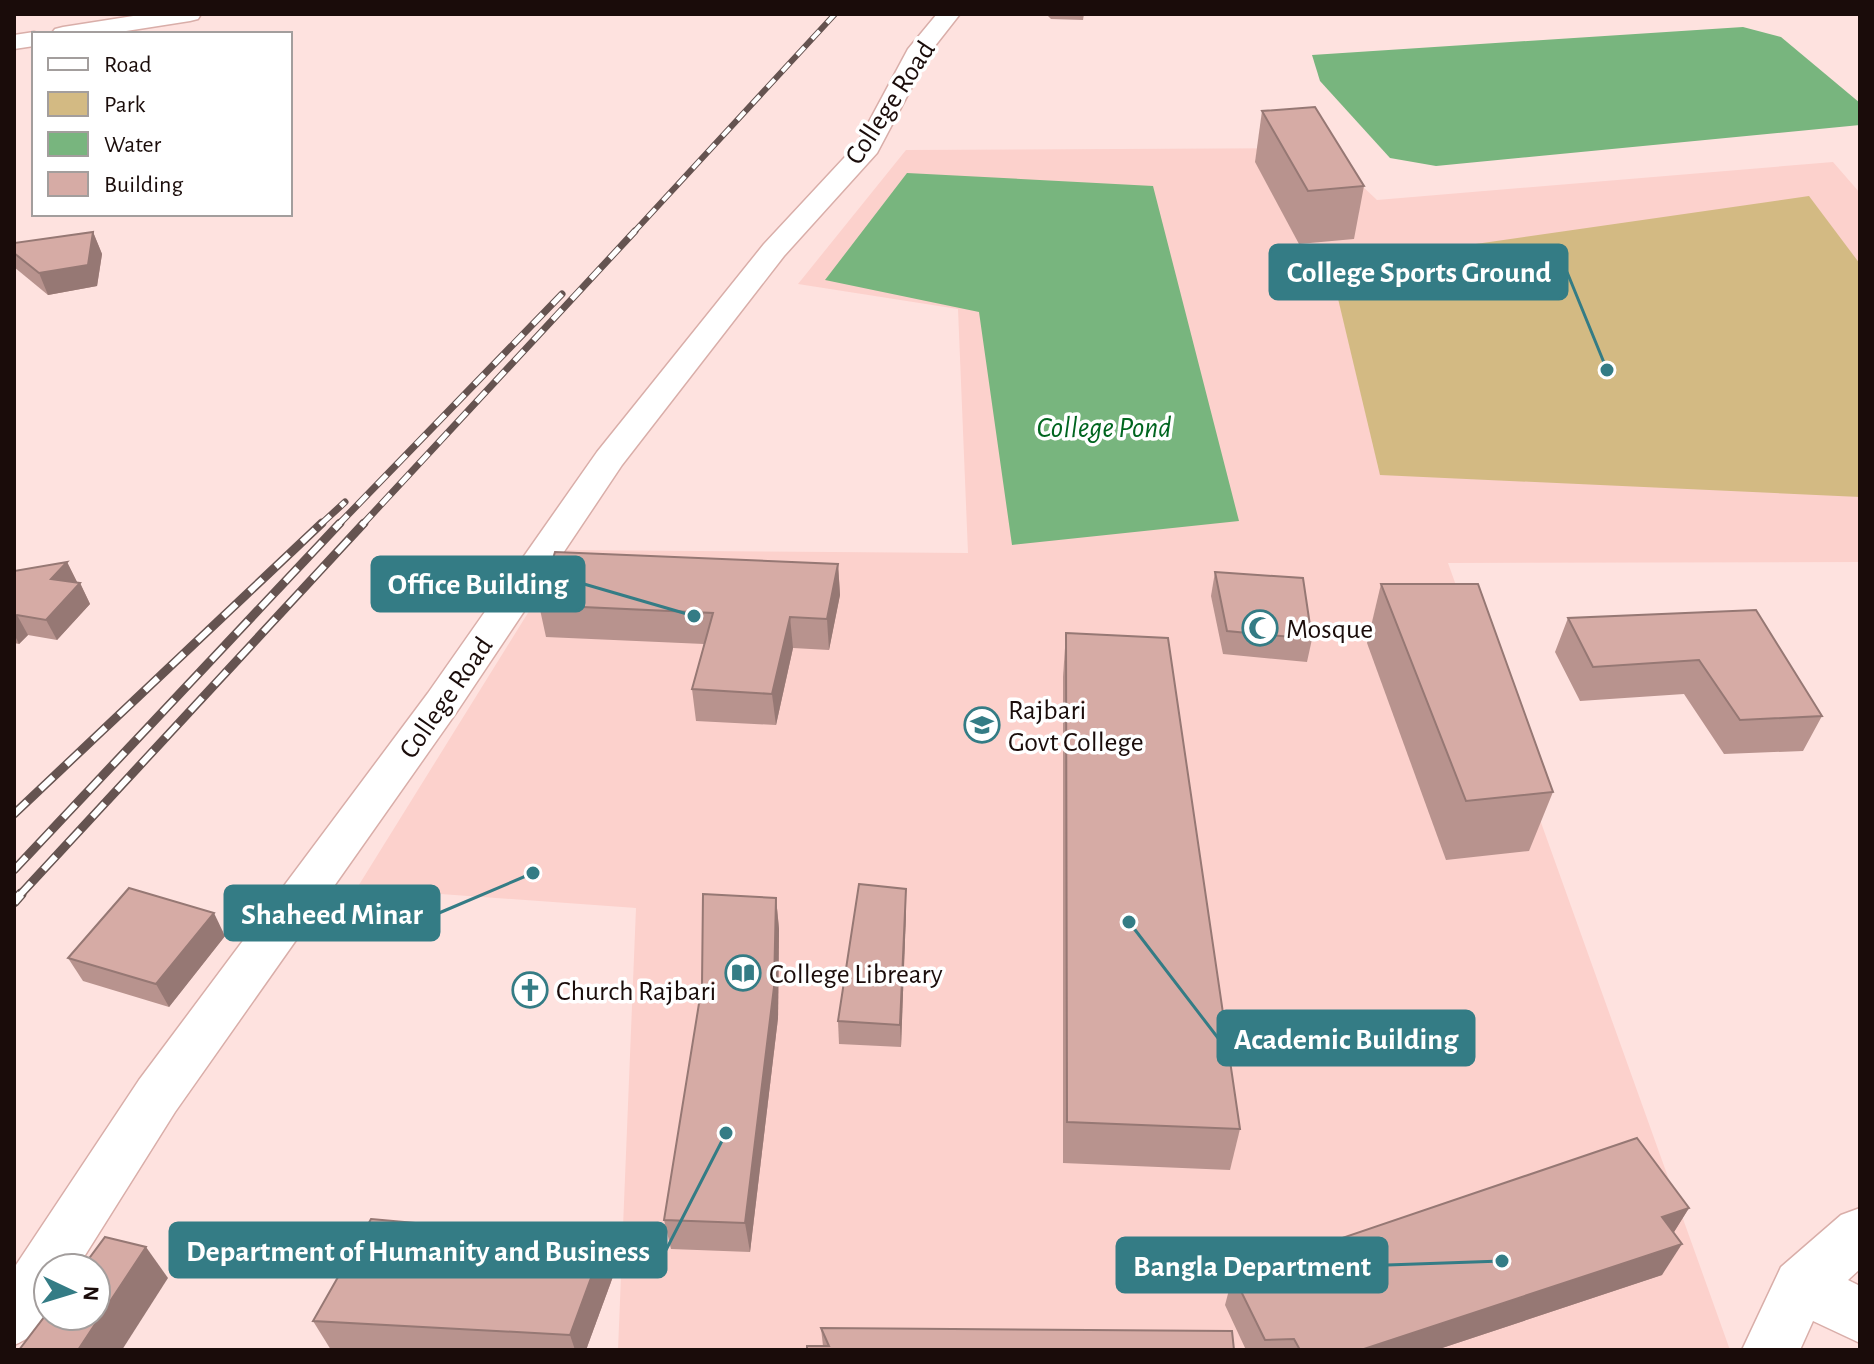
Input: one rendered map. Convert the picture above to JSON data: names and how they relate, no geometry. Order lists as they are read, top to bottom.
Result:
{
  "streets": {
    "street": ["College Road"]
  },
  "water": ["College Pond"],
  "places": {
    "other": [
      "College Sports Ground",
      "Office Building",
      "Shaheed Minar",
      "Academic Building",
      "Department of Humanity and Business",
      "Bangla Department"
    ],
    "mosque": ["Mosque"],
    "school or university": ["Rajbari Govt College"],
    "library": ["College Libreary"],
    "church": ["Church Rajbari"]
  },
  "legend": [
    "Road",
    "Park",
    "Water",
    "Building"
  ],
  "north": "right"
}
